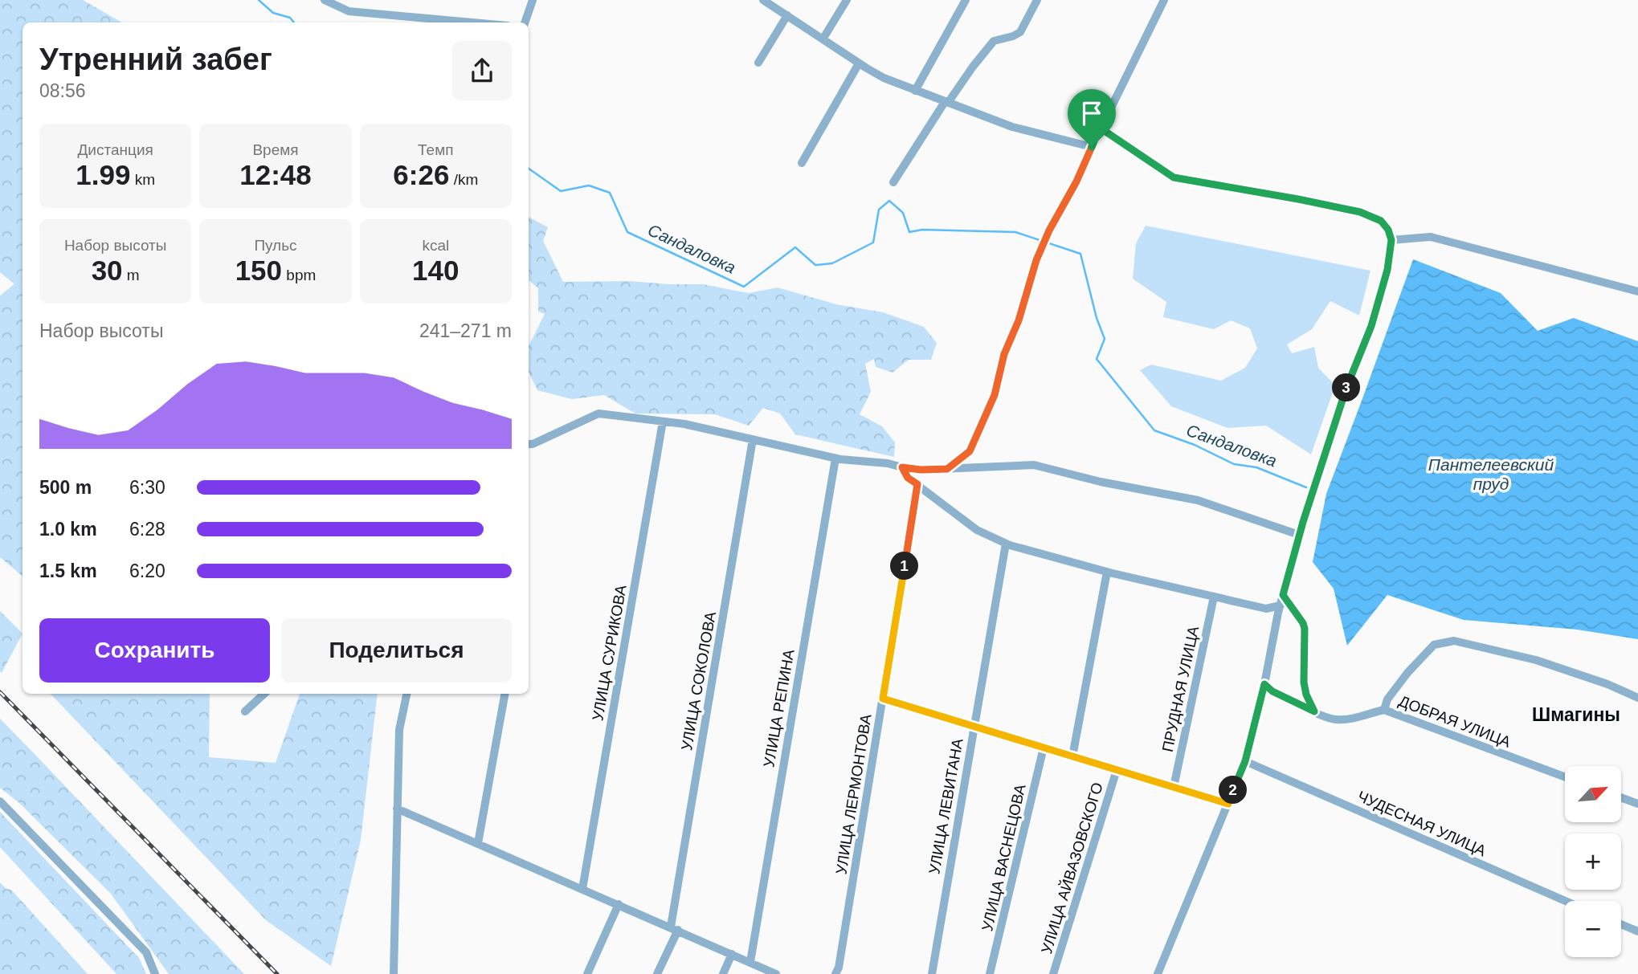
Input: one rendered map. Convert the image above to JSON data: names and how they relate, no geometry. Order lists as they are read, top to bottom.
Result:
{
  "streets": {
    "street": [
      "УЛИЦА СУРИКОВА",
      "УЛИЦА СОКОЛОВА",
      "ПРУДНАЯ УЛИЦА",
      "УЛИЦА РЕПИНА",
      "ДОБРАЯ УЛИЦА",
      "УЛИЦА ЛЕРМОНТОВА",
      "УЛИЦА ЛЕВИТАНА",
      "ЧУДЕСНАЯ УЛИЦА",
      "УЛИЦА ВАСНЕЦОВА",
      "УЛИЦА АЙВАЗОВСКОГО"
    ]
  },
  "districts": ["Шмагины"],
  "water": ["Сандаловка", "Пантелеевский пруд"],
  "north": "top right",
  "page": {
    "heading": ["Утренний забег", "08:56"],
    "stats": [
      ["Дистанция", "1.99 km"],
      ["Время", "12:48"],
      ["Темп", "6:26 /km"],
      ["Набор высоты", "30 m"],
      ["Пульс", "150 bpm"],
      ["kcal", "140"]
    ],
    "chart": ["Набор высоты", "241–271 m"],
    "pins": ["3", "1", "2"],
    "list": [
      {
        "name": "500 m",
        "note": "6:30"
      },
      {
        "name": "1.0 km",
        "note": "6:28"
      },
      {
        "name": "1.5 km",
        "note": "6:20"
      }
    ],
    "buttons": ["Сохранить", "Поделиться"],
    "map_buttons": ["+", "−"]
  }
}
